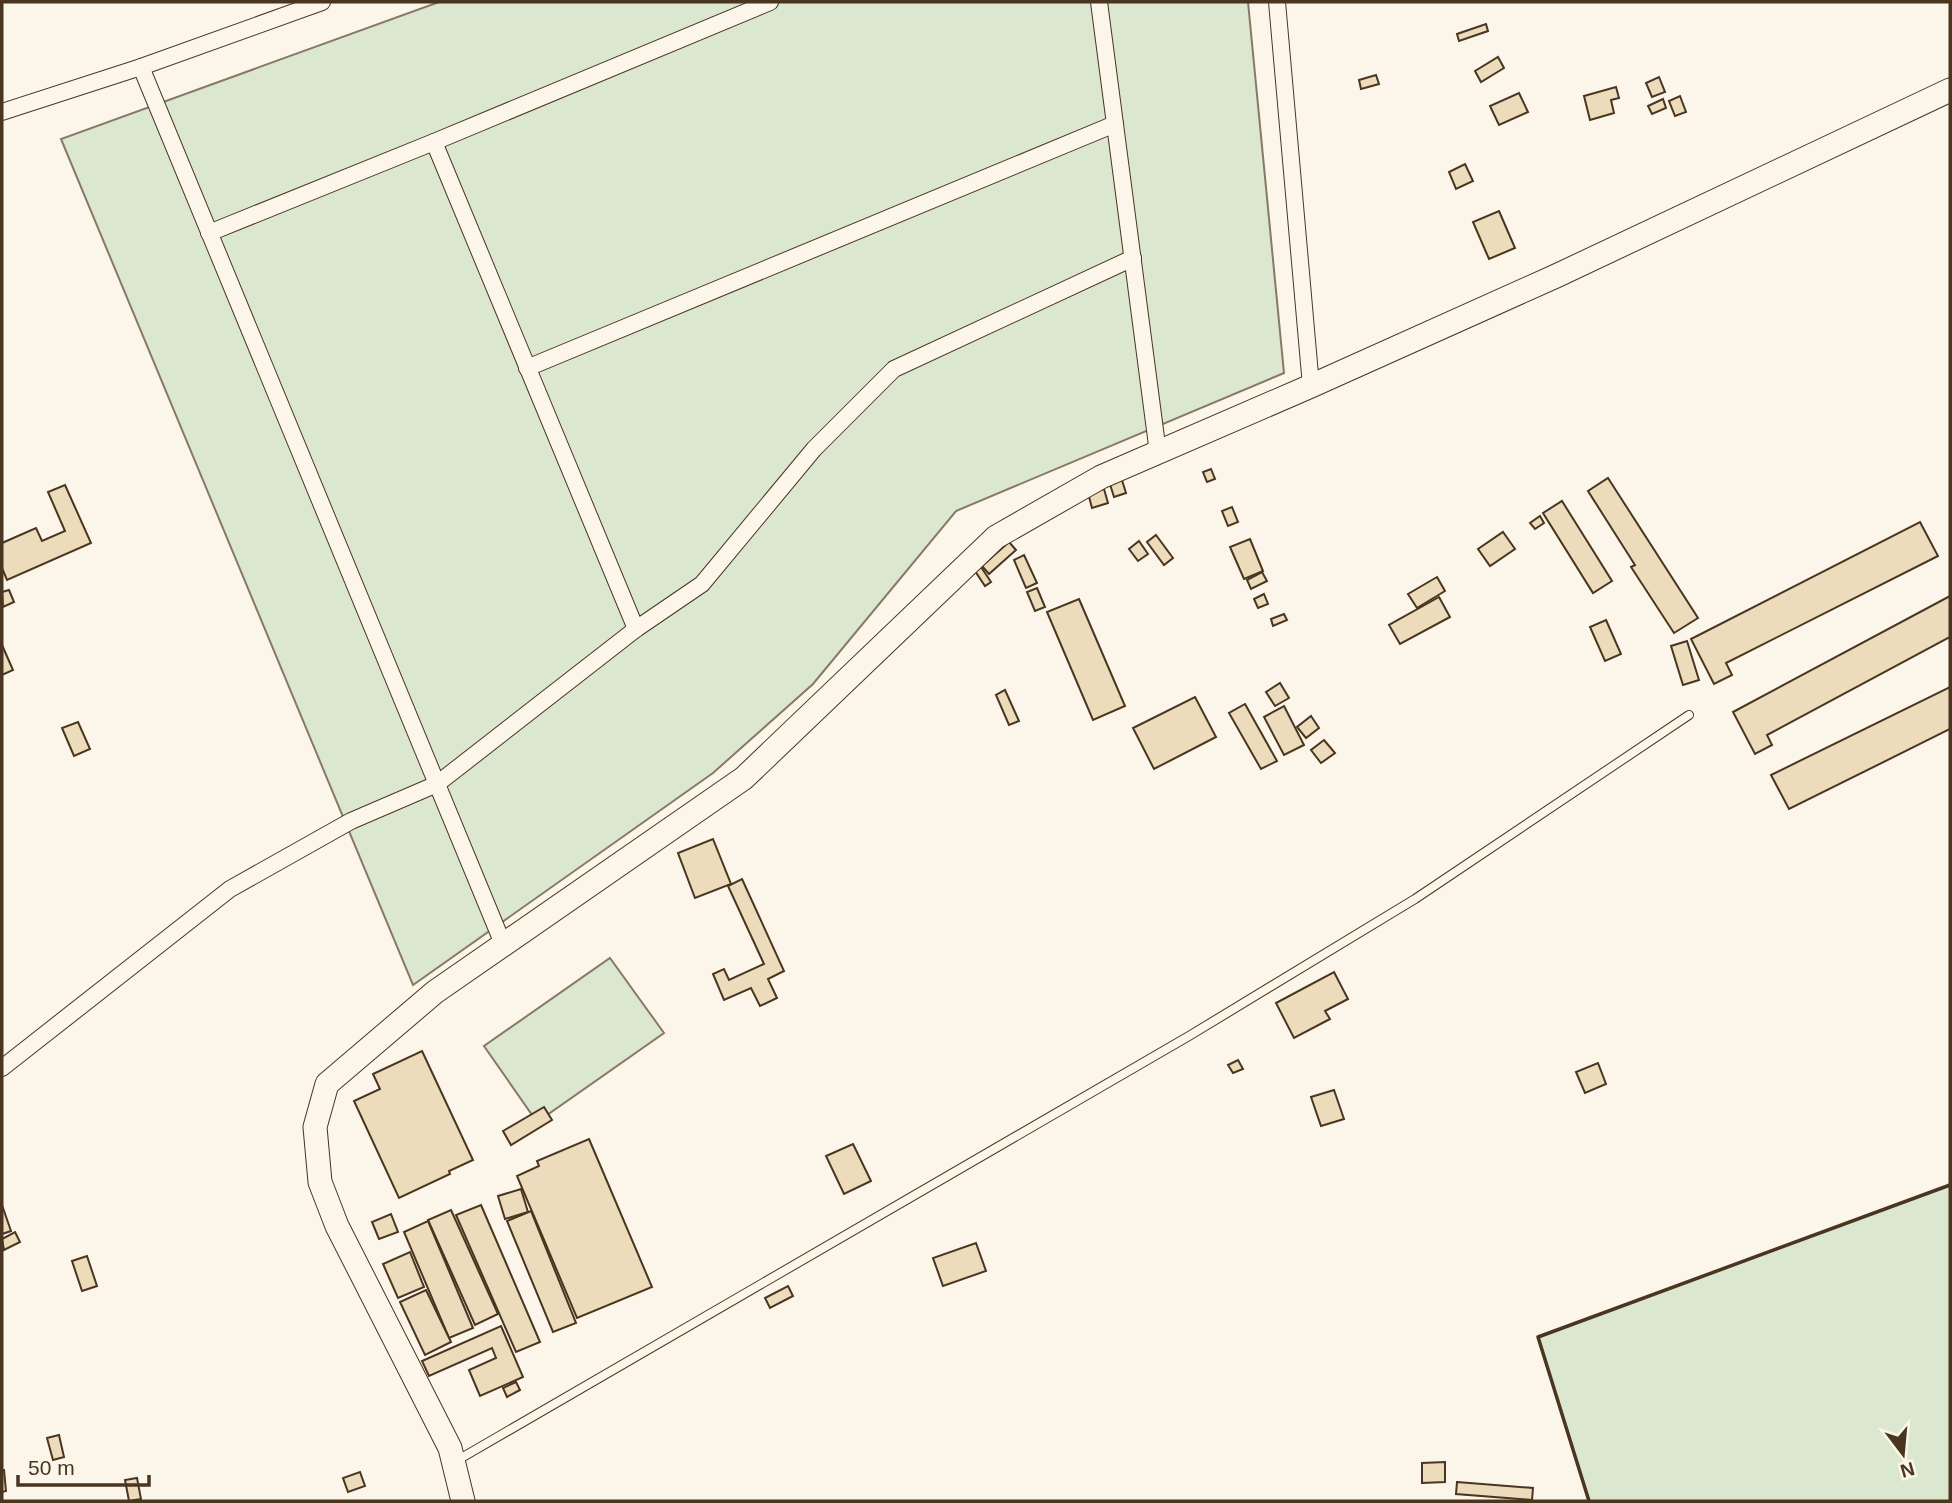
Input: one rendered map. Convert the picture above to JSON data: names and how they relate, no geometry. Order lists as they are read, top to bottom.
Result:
{
  "scale_bar": "50 m",
  "north": "bottom"
}
